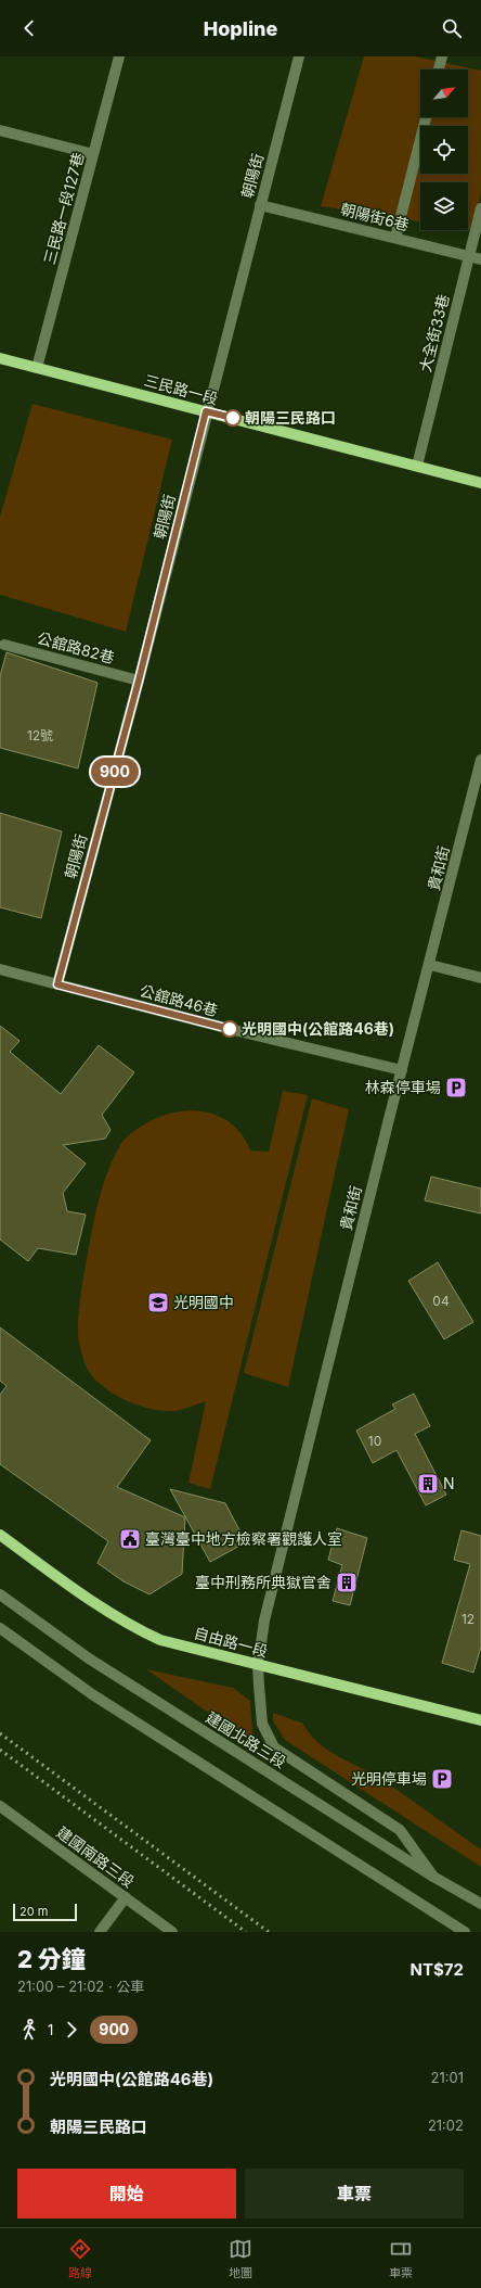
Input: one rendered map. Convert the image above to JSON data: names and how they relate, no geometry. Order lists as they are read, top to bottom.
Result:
{
  "streets": {
    "main road": ["三民路一段", "自由路一段"],
    "street": [
      "朝陽街",
      "三民路一段127巷",
      "朝陽街6巷",
      "大全街33巷",
      "公舘路82巷",
      "貴和街",
      "公舘路46巷",
      "建國北路三段",
      "建國南路三段"
    ]
  },
  "crossings": [
    ["朝陽街", "朝陽街6巷"],
    ["朝陽街", "三民路一段"],
    ["朝陽街", "公舘路82巷"],
    ["朝陽街", "公舘路46巷"],
    ["三民路一段127巷", "三民路一段"],
    ["朝陽街6巷", "大全街33巷"],
    ["大全街33巷", "三民路一段"],
    ["貴和街", "公舘路46巷"],
    ["貴和街", "自由路一段"],
    ["貴和街", "建國北路三段"]
  ],
  "places": {
    "other": ["朝陽三民路口", "光明國中(公館路46巷)"],
    "parking": ["林森停車場", "光明停車場"],
    "school or university": ["光明國中"],
    "building": ["N", "臺中刑務所典獄官舍"],
    "public building": ["臺灣臺中地方檢察署觀護人室"]
  },
  "lines": ["bus line 900"],
  "house_numbers": [
    "12號",
    "04",
    "10",
    "12"
  ],
  "scale_bar": "20 m",
  "north": "top right",
  "page": {
    "header": "Hopline",
    "on_map": "900",
    "scale": "20 m",
    "heading": ["2 分鐘", "21:00 – 21:02 · 公車", "NT$72"],
    "legs": ["1", "900"],
    "list": [
      {
        "name": "光明國中(公館路46巷)",
        "value": "21:01"
      },
      {
        "name": "朝陽三民路口",
        "value": "21:02"
      }
    ],
    "buttons": ["開始", "車票"],
    "tabs": ["路線", "地圖", "車票"]
  }
}
